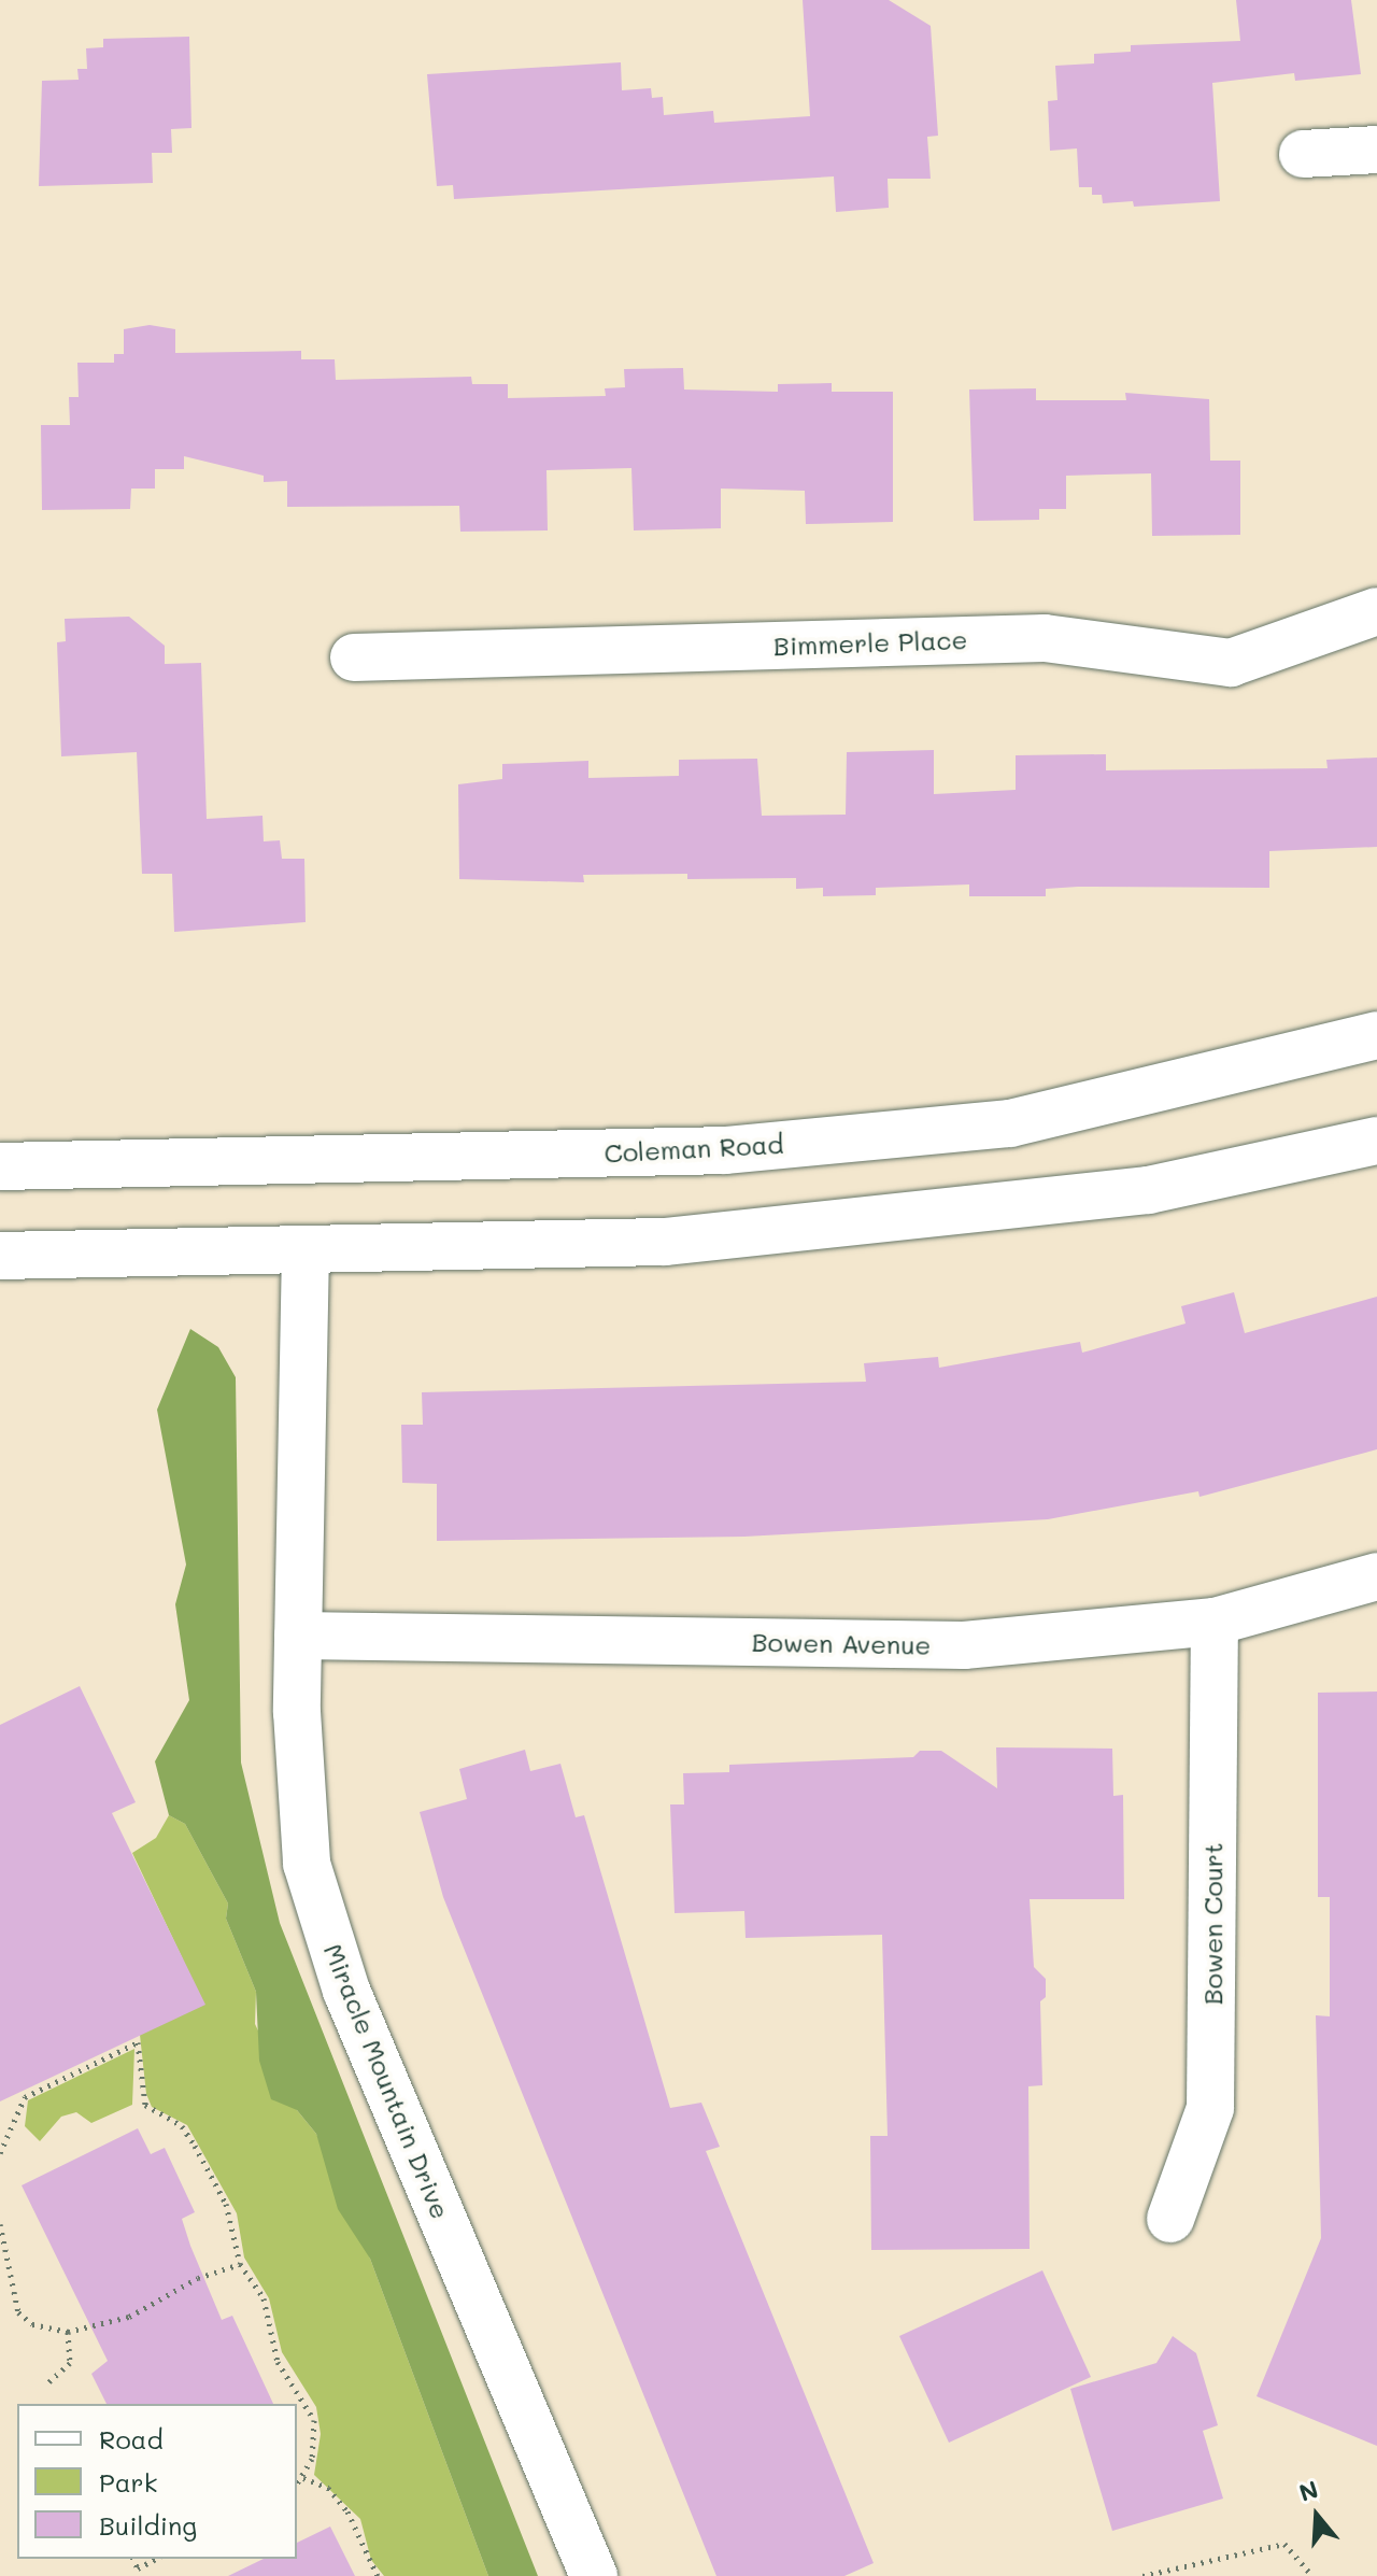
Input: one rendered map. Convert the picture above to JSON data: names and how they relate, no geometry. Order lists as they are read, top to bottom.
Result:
{
  "streets": {
    "street": [
      "Bimmerle Place",
      "Coleman Road",
      "Bowen Avenue",
      "Bowen Court",
      "Miracle Mountain Drive"
    ]
  },
  "crossings": [
    ["Bowen Avenue", "Bowen Court"],
    ["Bowen Avenue", "Miracle Mountain Drive"]
  ],
  "legend": ["Road", "Park", "Building"],
  "north": "top"
}
